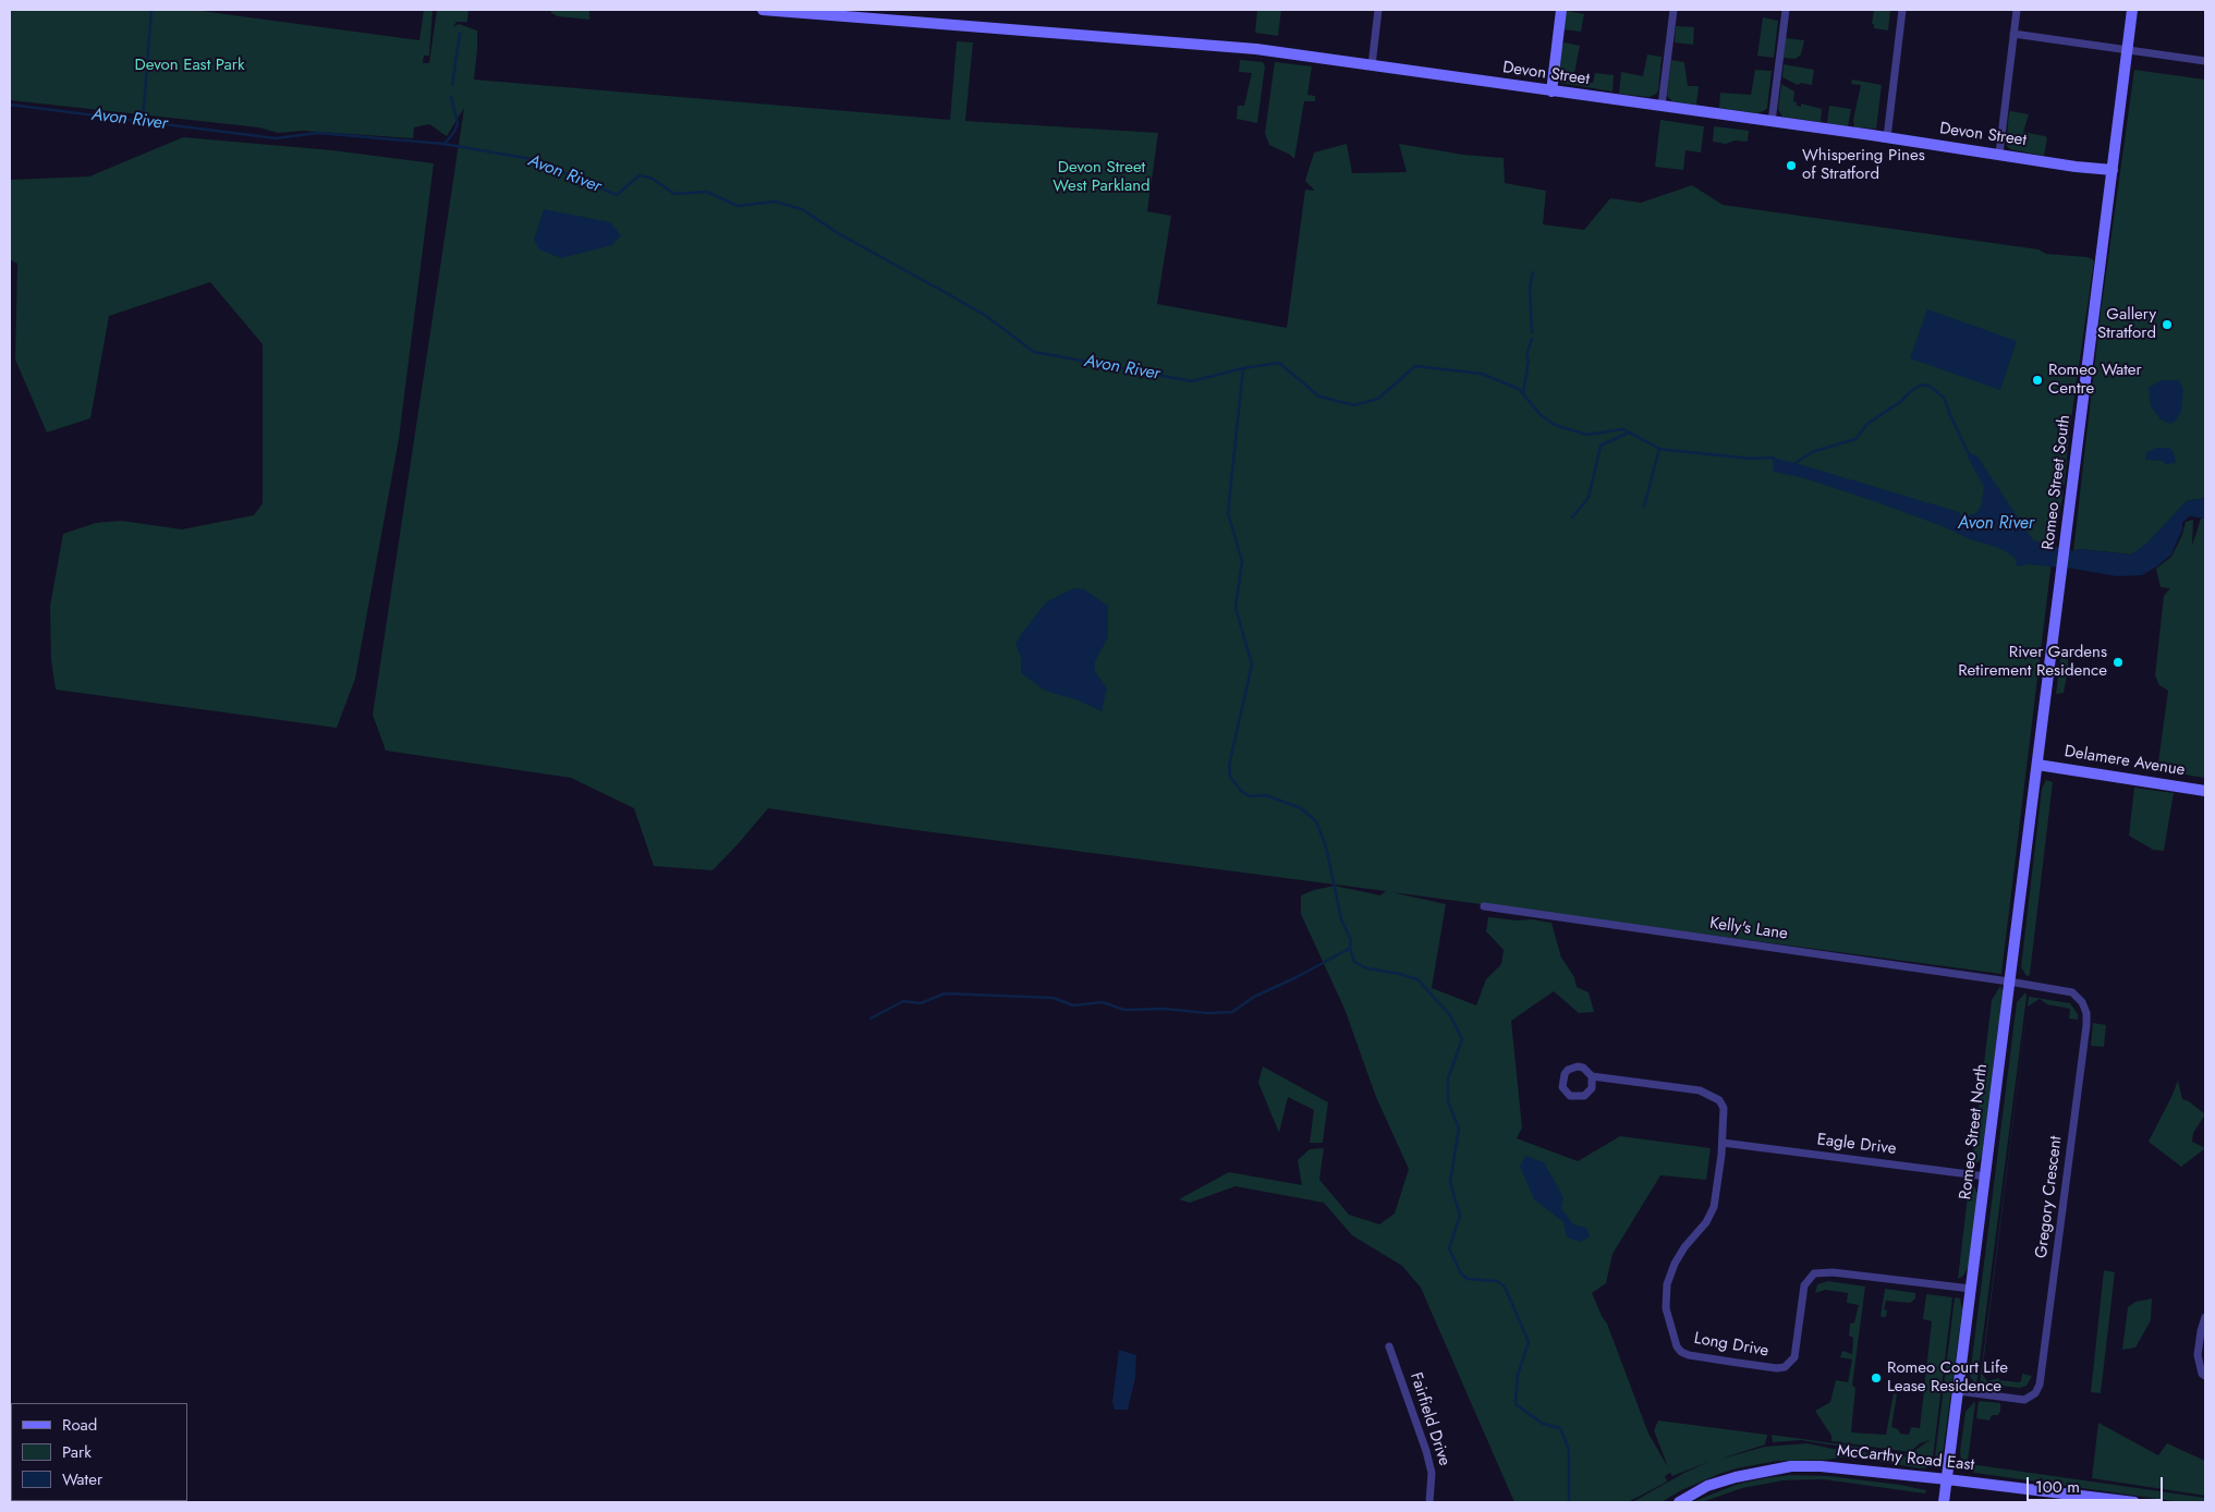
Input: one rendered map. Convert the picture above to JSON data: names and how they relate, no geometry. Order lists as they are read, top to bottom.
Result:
{
  "streets": {
    "street": [
      "Devon Street",
      "Romeo Street South",
      "Delamere Avenue",
      "Kelly's Lane",
      "Romeo Street North",
      "Eagle Drive",
      "Gregory Crescent",
      "Long Drive",
      "Fairfield Drive",
      "McCarthy Road East"
    ]
  },
  "crossings": [
    ["Devon Street", "Romeo Street South"],
    ["Romeo Street South", "Delamere Avenue"],
    ["Romeo Street South", "Romeo Street North"],
    ["Delamere Avenue", "Romeo Street North"],
    ["Kelly's Lane", "Romeo Street North"],
    ["Kelly's Lane", "Gregory Crescent"],
    ["Romeo Street North", "Eagle Drive"],
    ["Romeo Street North", "Gregory Crescent"],
    ["Romeo Street North", "Long Drive"],
    ["Romeo Street North", "McCarthy Road East"],
    ["Eagle Drive", "Long Drive"]
  ],
  "water": ["Avon River"],
  "parks": ["Devon East Park", "Devon Street West Parkland"],
  "places": [
    "Whispering Pines of Stratford",
    "Gallery Stratford",
    "Romeo Water Centre",
    "River Gardens Retirement Residence",
    "Romeo Court Life Lease Residence"
  ],
  "legend": ["Road", "Park", "Water"],
  "scale_bar": "100 m"
}
